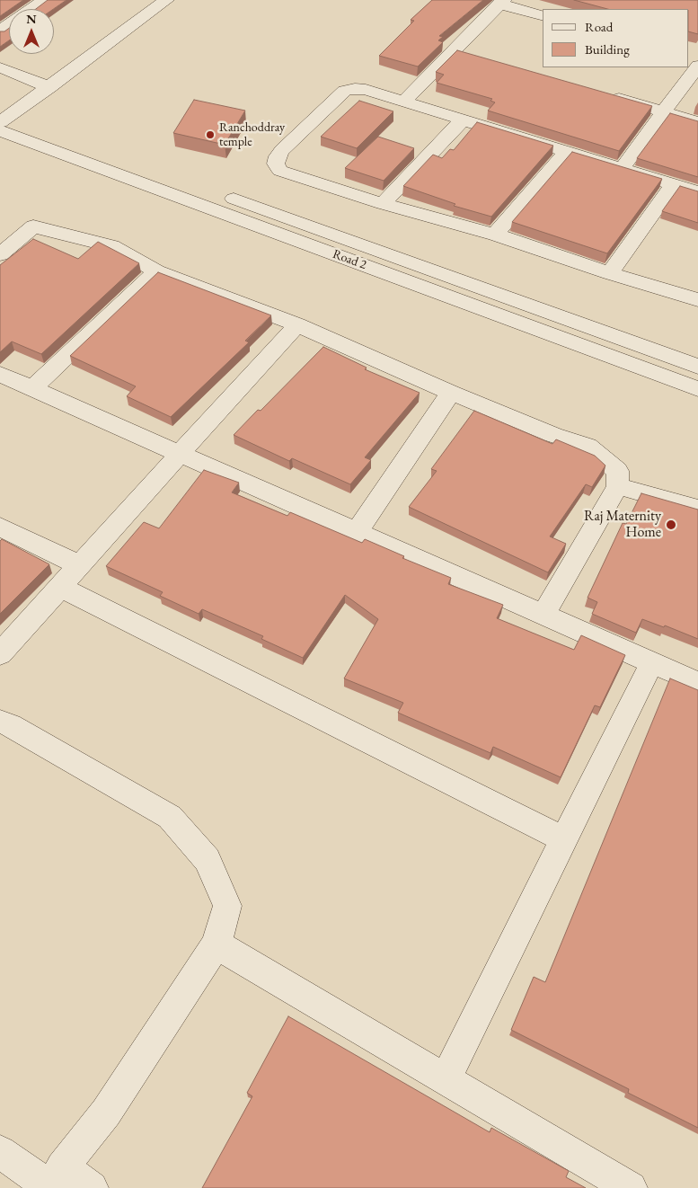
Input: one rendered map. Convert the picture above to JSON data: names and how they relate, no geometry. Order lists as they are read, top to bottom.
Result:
{
  "streets": {
    "street": ["Road 2"]
  },
  "places": ["Ranchoddray temple", "Raj Maternity Home"],
  "legend": ["Road", "Building"],
  "north": "top"
}
